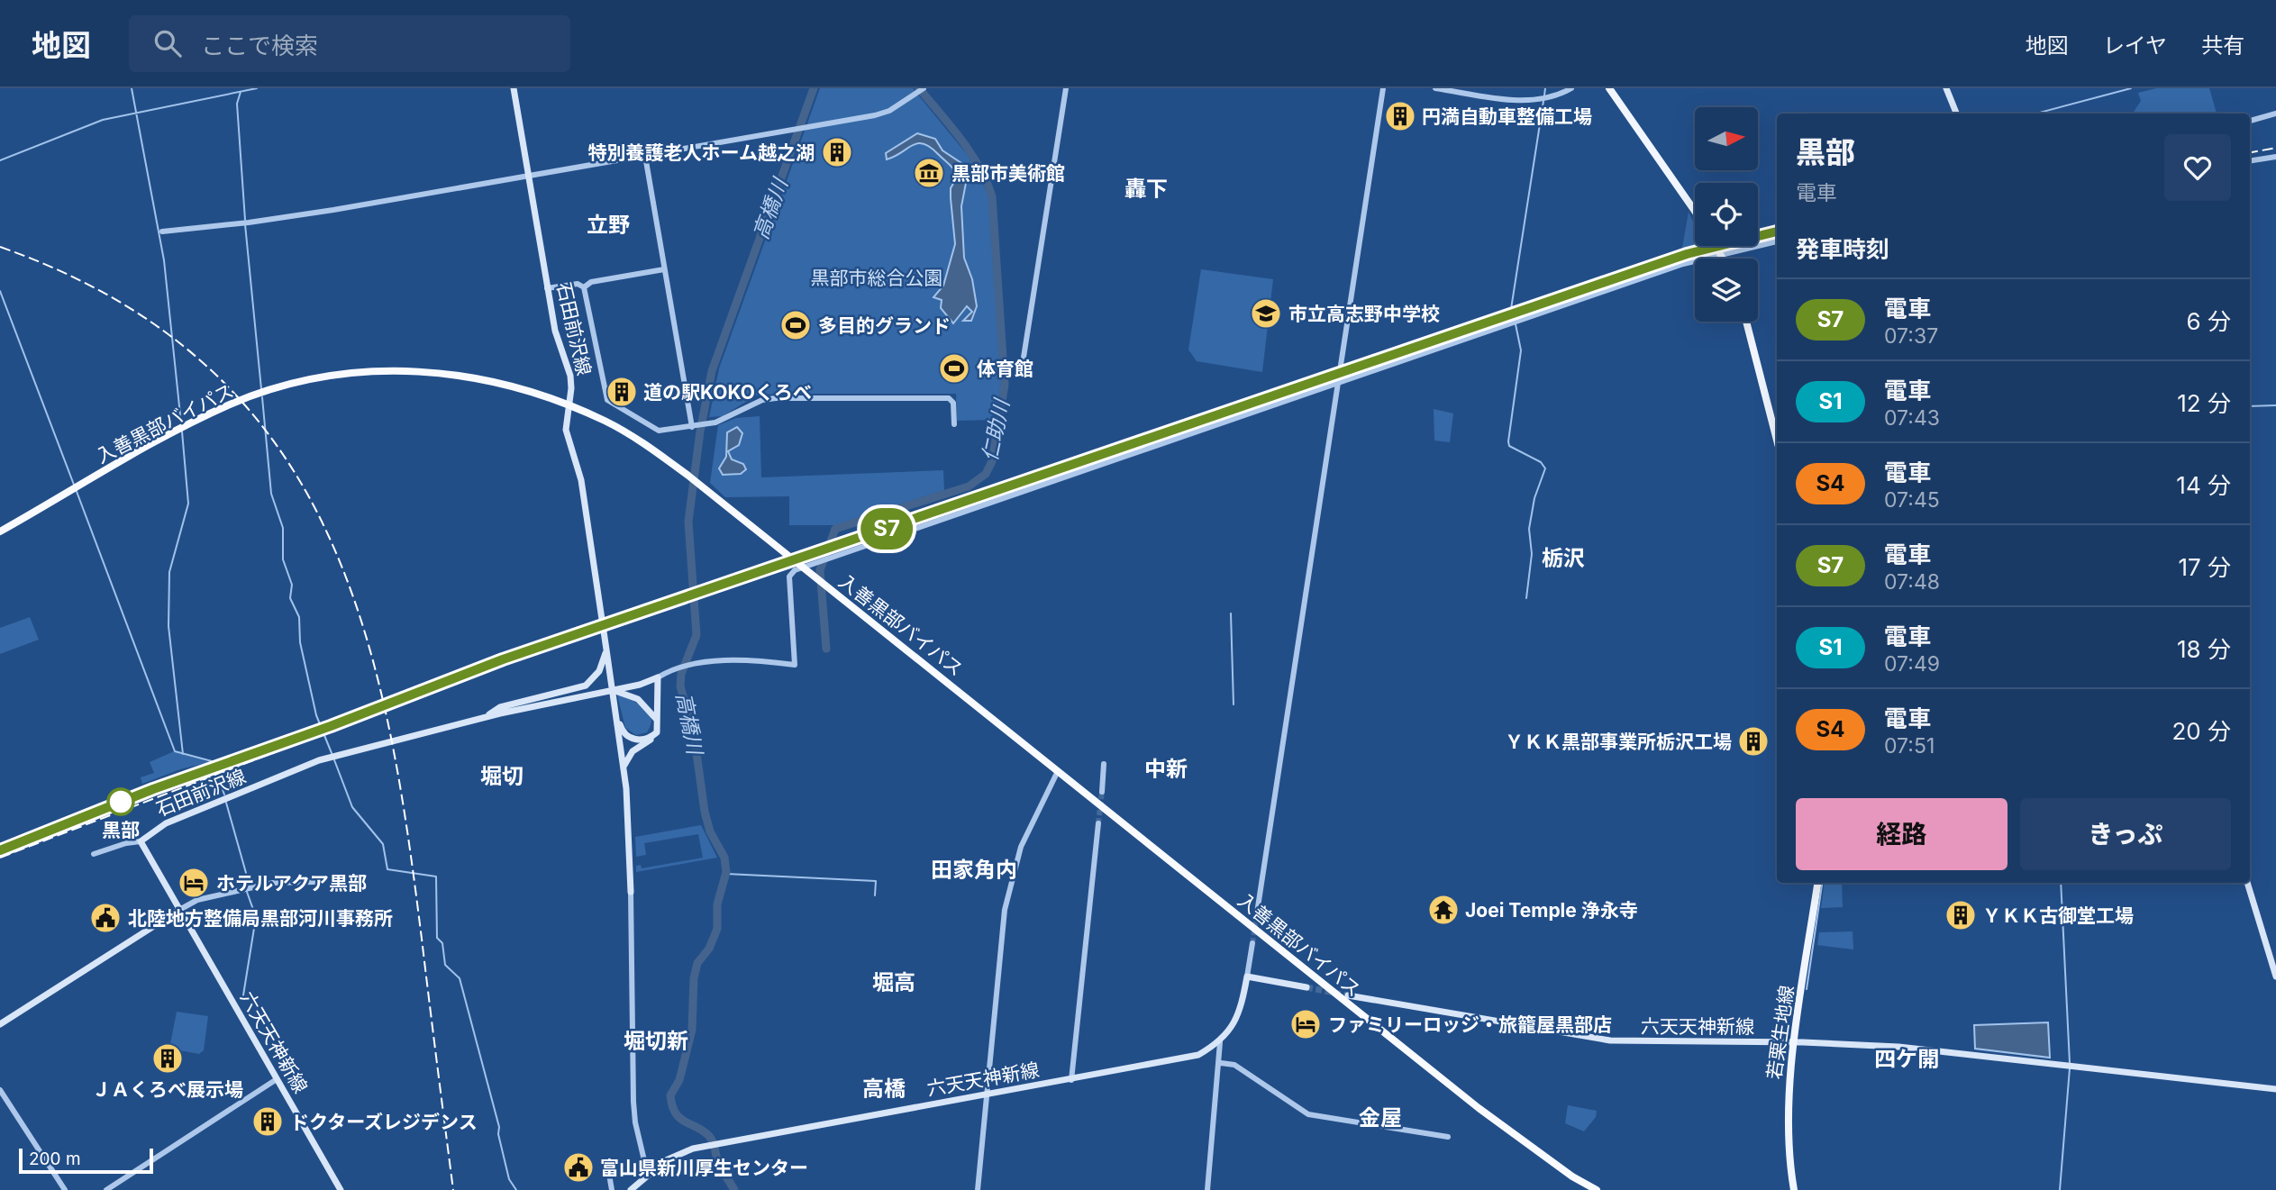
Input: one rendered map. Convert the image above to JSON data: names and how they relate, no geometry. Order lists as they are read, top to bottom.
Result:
{
  "streets": {
    "highway": ["入善黒部バイパス"],
    "main road": ["石田前沢線", "六天天神新線", "若栗生地線"]
  },
  "crossings": [
    ["石田前沢線", "入善黒部バイパス"],
    ["六天天神新線", "若栗生地線"]
  ],
  "districts": [
    "轟下",
    "立野",
    "栃沢",
    "中新",
    "堀切",
    "田家角内",
    "堀高",
    "堀切新",
    "四ケ開",
    "高橋",
    "金屋"
  ],
  "water": ["高橋川", "仁助川"],
  "parks": ["黒部市総合公園"],
  "places": {
    "building": [
      "円満自動車整備工場",
      "特別養護老人ホーム越之湖",
      "道の駅KOKOくろべ",
      "ＹＫＫ黒部事業所栃沢工場",
      "ＹＫＫ古御堂工場",
      "ＪＡくろべ展示場",
      "ドクターズレジデンス"
    ],
    "museum": ["黒部市美術館"],
    "school or university": ["市立高志野中学校"],
    "sports": ["多目的グランド", "体育館"],
    "other": ["黒部"],
    "hotel": ["ホテルアクア黒部", "ファミリーロッジ・旅籠屋黒部店"],
    "temple": ["Joei Temple 浄永寺"],
    "public building": ["北陸地方整備局黒部河川事務所", "富山県新川厚生センター"]
  },
  "scale_bar": "200 m",
  "north": "right",
  "page": {
    "header": "地図",
    "search": "ここで検索",
    "nav": ["地図", "レイヤ", "共有"],
    "on_map": "S7",
    "heading": [
      ["黒部", "電車"],
      "発車時刻"
    ],
    "list": [
      {
        "mark": "S7",
        "name": "電車",
        "note": "07:37",
        "value": "6 分"
      },
      {
        "mark": "S1",
        "name": "電車",
        "note": "07:43",
        "value": "12 分"
      },
      {
        "mark": "S4",
        "name": "電車",
        "note": "07:45",
        "value": "14 分"
      },
      {
        "mark": "S7",
        "name": "電車",
        "note": "07:48",
        "value": "17 分"
      },
      {
        "mark": "S1",
        "name": "電車",
        "note": "07:49",
        "value": "18 分"
      },
      {
        "mark": "S4",
        "name": "電車",
        "note": "07:51",
        "value": "20 分"
      }
    ],
    "buttons": ["経路", "きっぷ"],
    "scale": "200 m"
  }
}
